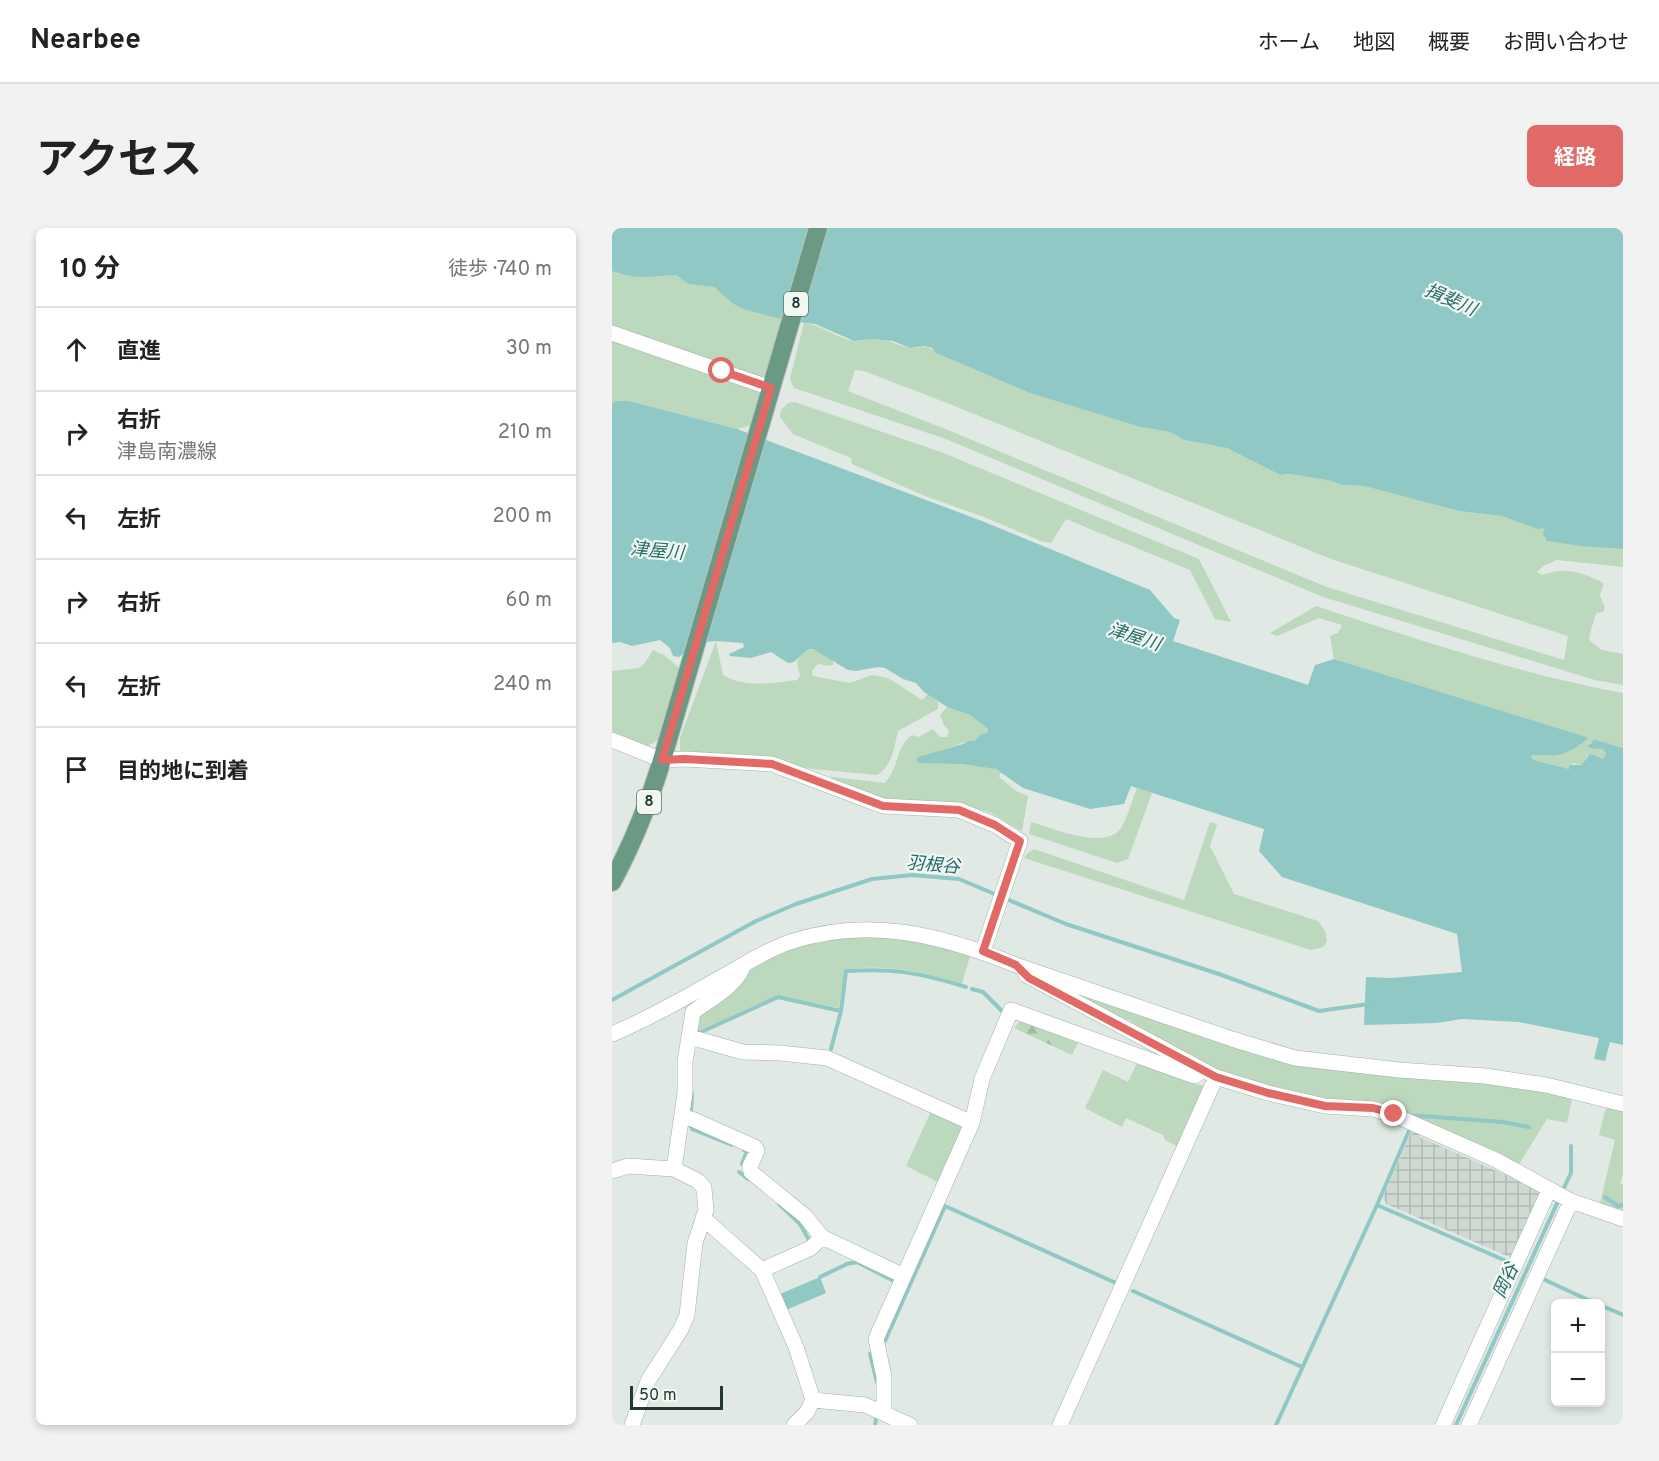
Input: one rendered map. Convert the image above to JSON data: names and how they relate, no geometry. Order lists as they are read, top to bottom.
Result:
{
  "streets": {
    "main road": ["8"]
  },
  "water": [
    "揖斐川",
    "津屋川",
    "羽根谷",
    "岡谷"
  ],
  "scale_bar": "50 m",
  "page": {
    "header": "Nearbee",
    "nav": [
      "ホーム",
      "地図",
      "概要",
      "お問い合わせ"
    ],
    "title": "アクセス",
    "buttons": "経路",
    "heading": ["10 分", "徒歩 · 740 m"],
    "list": [
      ["直進", "30 m"],
      ["右折", "津島南濃線", "210 m"],
      ["左折", "200 m"],
      ["右折", "60 m"],
      ["左折", "240 m"],
      "目的地に到着"
    ],
    "map_buttons": ["+", "−"],
    "scale": "50 m"
  }
}
